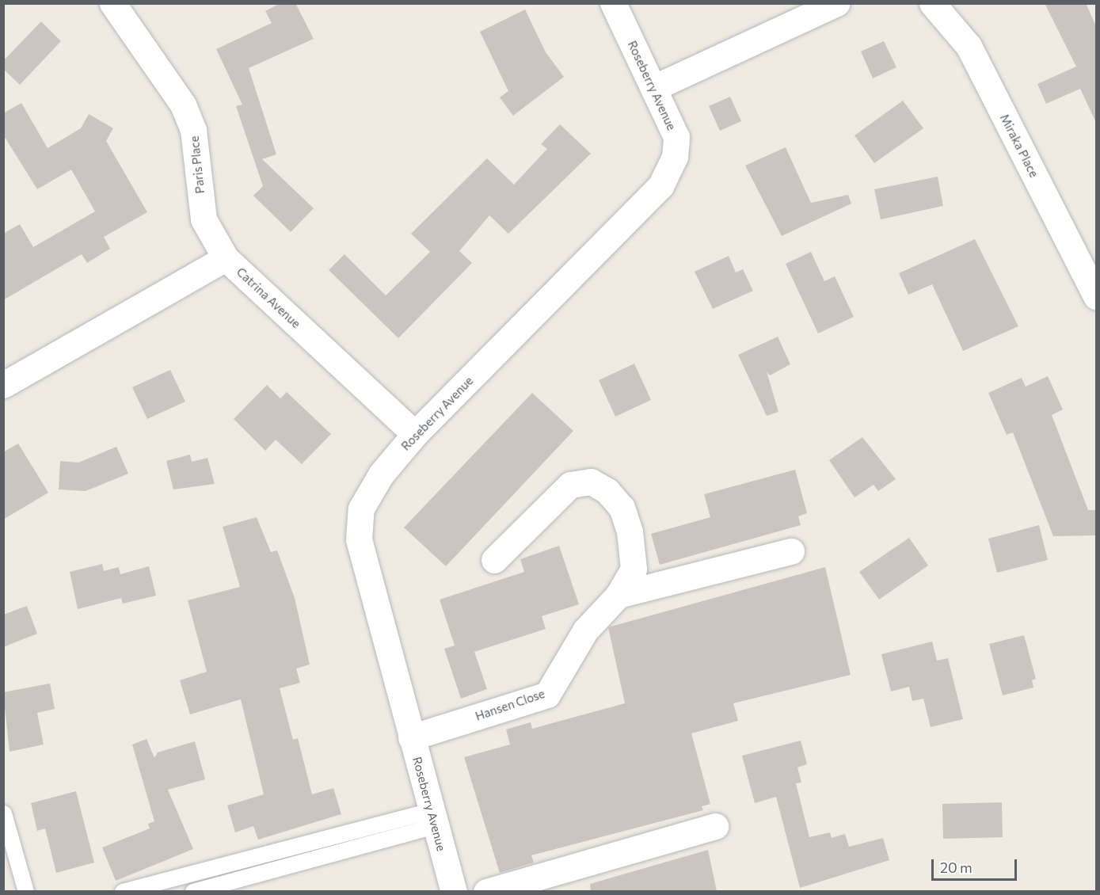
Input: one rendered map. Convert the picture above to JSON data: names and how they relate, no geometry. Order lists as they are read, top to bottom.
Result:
{
  "streets": {
    "street": [
      "Roseberry Avenue",
      "Miraka Place",
      "Paris Place",
      "Catrina Avenue",
      "Hansen Close"
    ]
  },
  "crossings": [
    ["Roseberry Avenue", "Catrina Avenue"],
    ["Roseberry Avenue", "Hansen Close"],
    ["Paris Place", "Catrina Avenue"]
  ],
  "scale_bar": "20 m"
}
